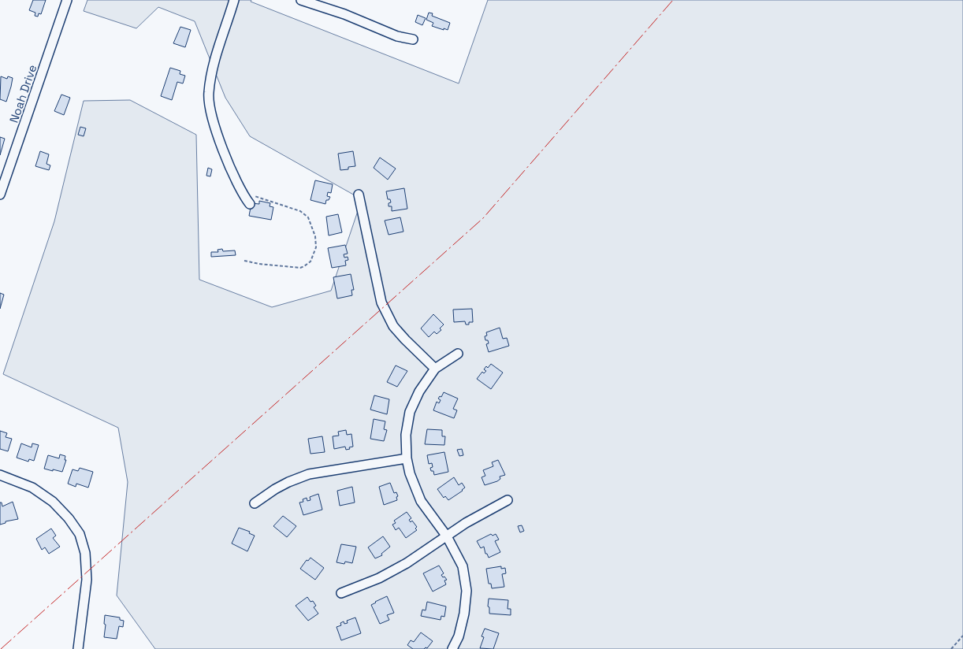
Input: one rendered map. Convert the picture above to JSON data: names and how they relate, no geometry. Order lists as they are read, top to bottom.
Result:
{
  "streets": {
    "street": ["Noah Drive"]
  }
}
